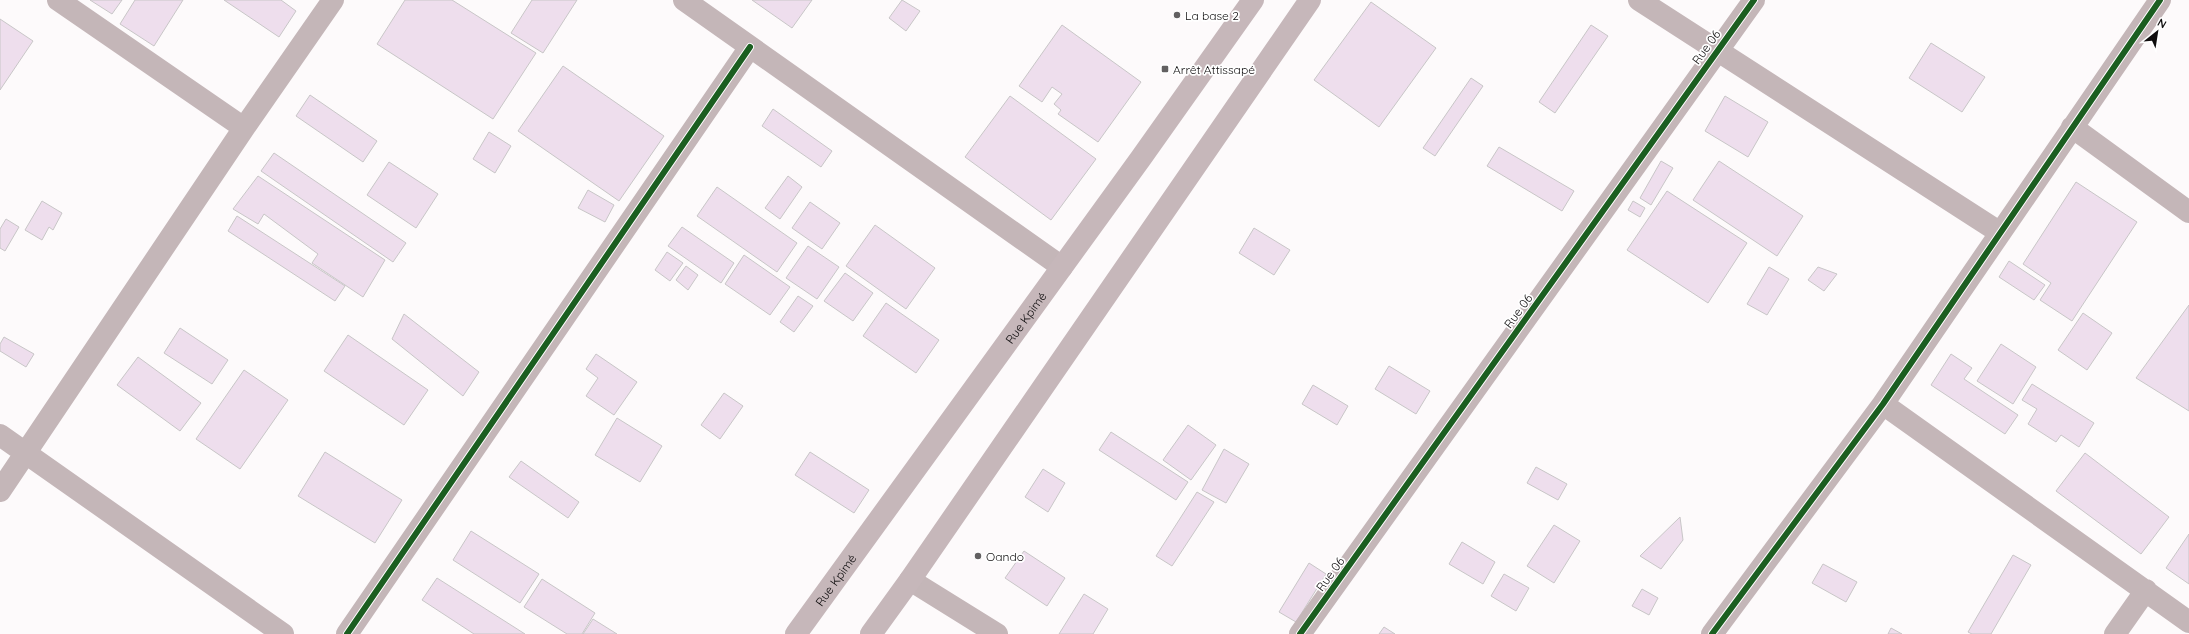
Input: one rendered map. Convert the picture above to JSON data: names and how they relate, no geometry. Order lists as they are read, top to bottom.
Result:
{
  "streets": {
    "main road": ["Rue Kpimé"],
    "street": ["Rue 06"]
  },
  "places": {
    "other": ["La base 2", "Oando"],
    "transit": ["Arrêt Attissapé"]
  },
  "north": "top right"
}
